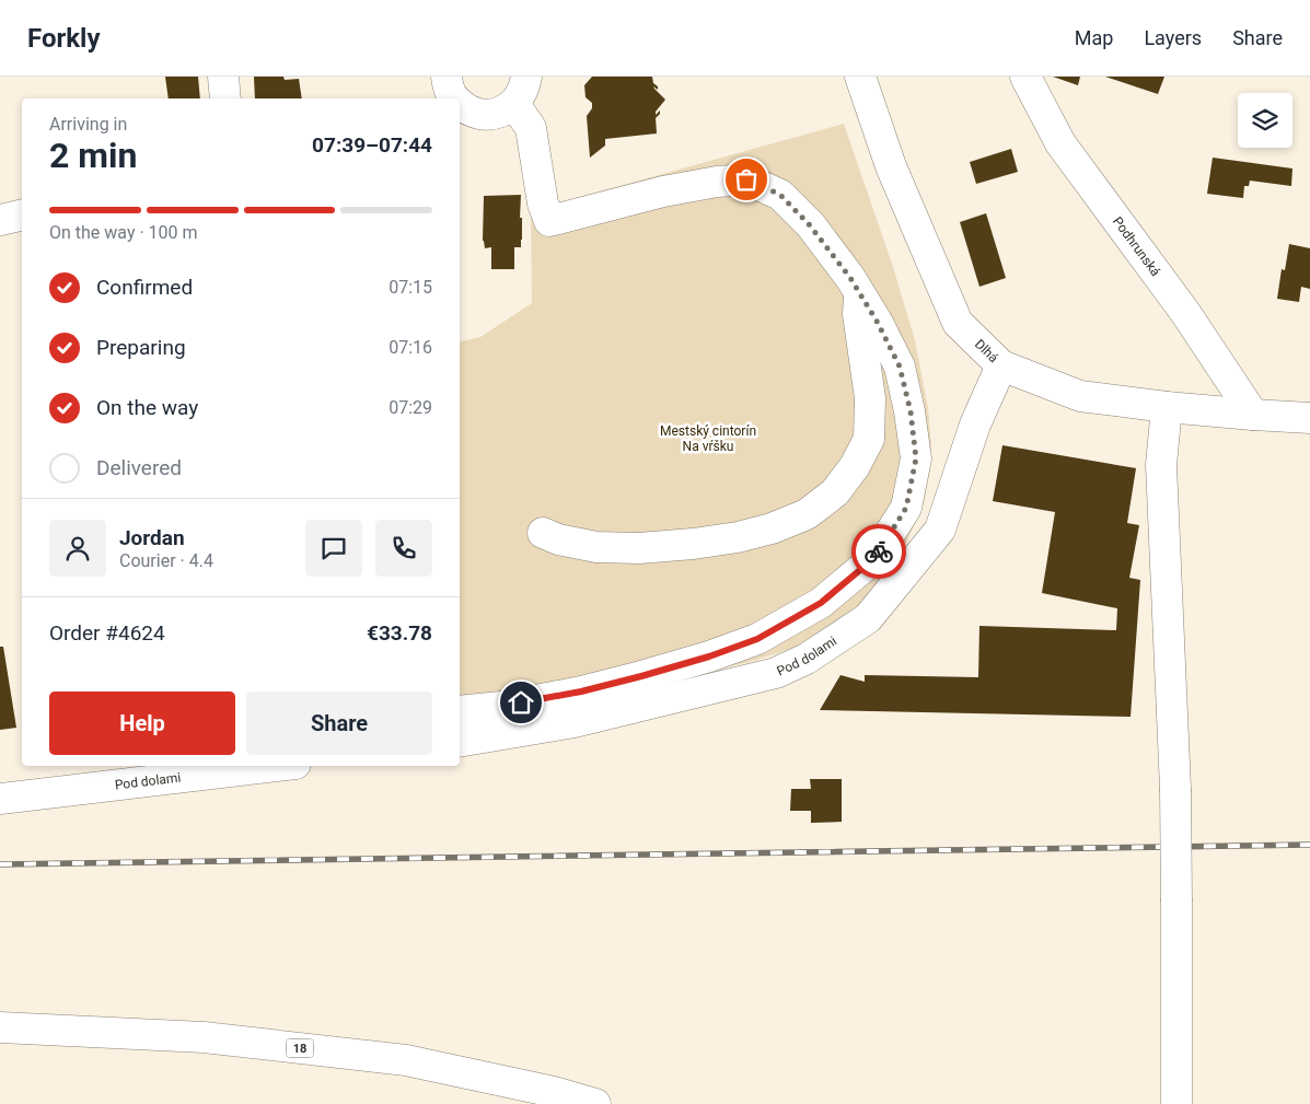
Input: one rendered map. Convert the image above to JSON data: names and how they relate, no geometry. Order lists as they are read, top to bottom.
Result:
{
  "streets": {
    "street": [
      "Podhrunská",
      "Dlhá",
      "Pod dolami",
      "18"
    ]
  },
  "crossings": [
    ["Podhrunská", "Dlhá"],
    ["Dlhá", "Pod dolami"]
  ],
  "parks": ["Mestský cintorín Na vŕšku"],
  "page": {
    "header": "Forkly",
    "nav": ["Map", "Layers", "Share"],
    "heading": ["2 min", "Arriving in", "07:39–07:44"],
    "panel": [
      "Jordan",
      "Courier · 4.4",
      "Order #4624",
      "€33.78"
    ],
    "bar": "On the way · 100 m",
    "list": [
      ["Confirmed", "07:15"],
      ["Preparing", "07:16"],
      ["On the way", "07:29"],
      "Delivered"
    ],
    "buttons": ["Help", "Share"]
  }
}
